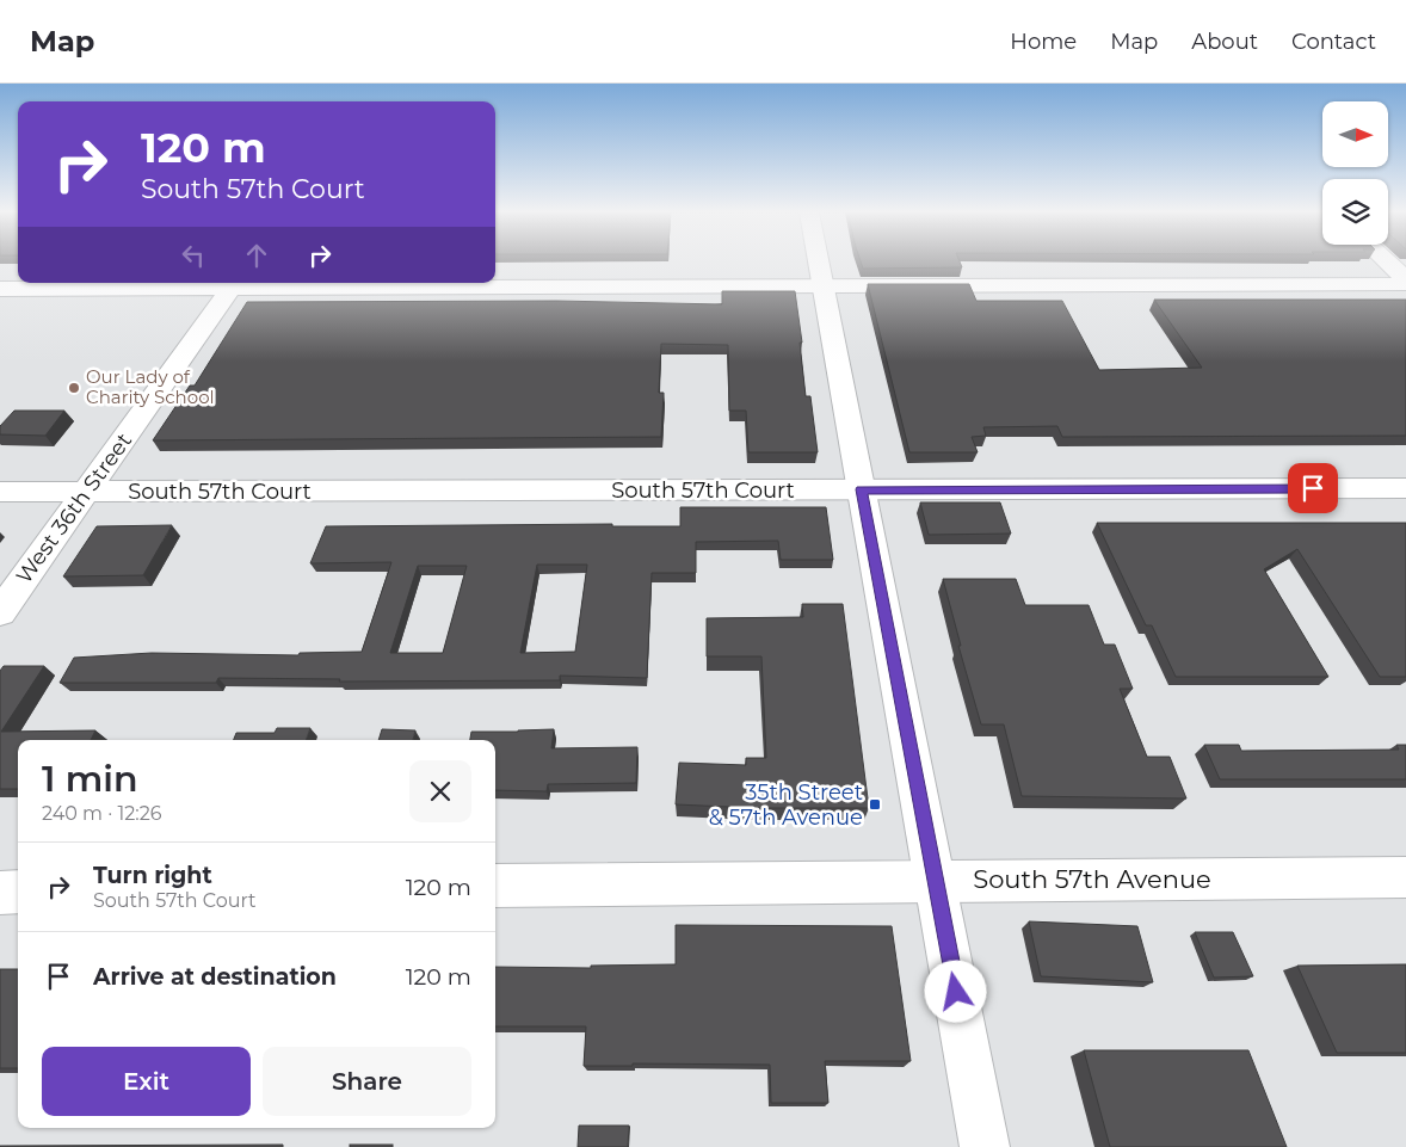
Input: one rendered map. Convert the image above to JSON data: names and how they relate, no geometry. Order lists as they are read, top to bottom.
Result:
{
  "streets": {
    "street": ["South 57th Court", "West 36th Street", "South 57th Avenue"]
  },
  "crossings": [
    ["South 57th Court", "West 36th Street"]
  ],
  "places": {
    "other": ["Our Lady of Charity School"],
    "transit": ["35th Street & 57th Avenue"]
  },
  "north": "right",
  "page": {
    "header": "Map",
    "nav": [
      "Home",
      "Map",
      "About",
      "Contact"
    ],
    "turn": ["120 m", "South 57th Court"],
    "heading": ["1 min", "240 m · 12:26"],
    "list": [
      {
        "name": "Turn right",
        "note": "South 57th Court",
        "value": "120 m"
      },
      {
        "name": "Arrive at destination",
        "value": "120 m"
      }
    ],
    "buttons": ["Exit", "Share"]
  }
}
